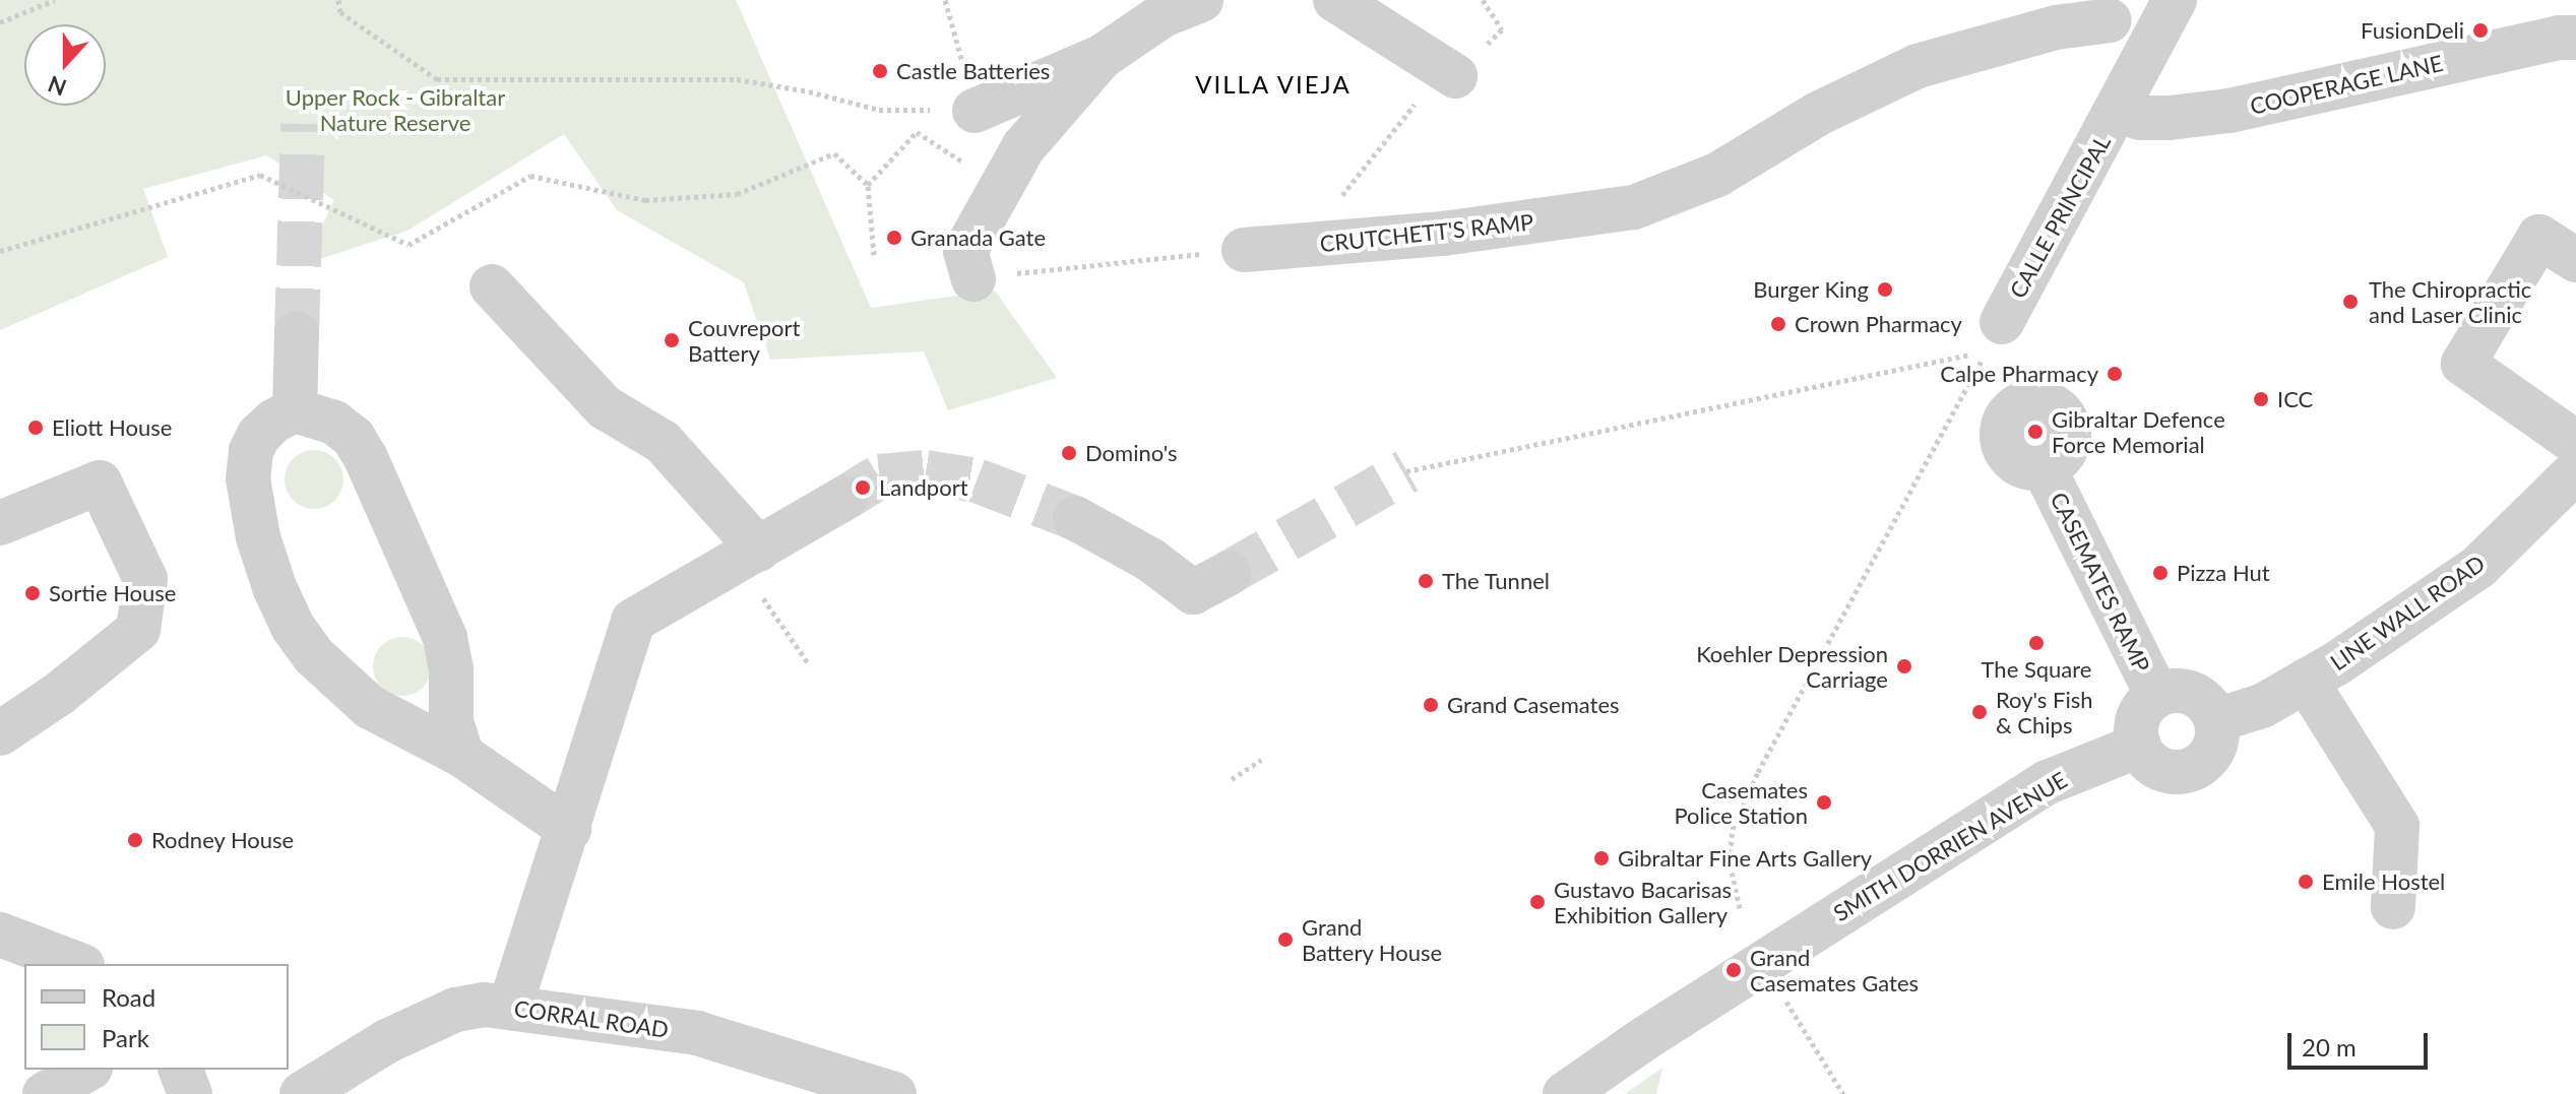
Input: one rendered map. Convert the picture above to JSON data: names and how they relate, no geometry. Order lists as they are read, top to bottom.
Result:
{
  "streets": {
    "street": [
      "COOPERAGE LANE",
      "CALLE PRINCIPAL",
      "CRUTCHETT'S RAMP",
      "CASEMATES RAMP",
      "LINE WALL ROAD",
      "SMITH DORRIEN AVENUE",
      "CORRAL ROAD"
    ]
  },
  "crossings": [
    ["COOPERAGE LANE", "CALLE PRINCIPAL"],
    ["CASEMATES RAMP", "LINE WALL ROAD"],
    ["CASEMATES RAMP", "SMITH DORRIEN AVENUE"],
    ["LINE WALL ROAD", "SMITH DORRIEN AVENUE"]
  ],
  "districts": ["VILLA VIEJA"],
  "parks": ["Upper Rock - Gibraltar Nature Reserve"],
  "places": [
    "FusionDeli",
    "Castle Batteries",
    "Granada Gate",
    "Burger King",
    "The Chiropractic and Laser Clinic",
    "Crown Pharmacy",
    "Couvreport Battery",
    "Calpe Pharmacy",
    "ICC",
    "Eliott House",
    "Gibraltar Defence Force Memorial",
    "Domino's",
    "Landport",
    "Pizza Hut",
    "The Tunnel",
    "Sortie House",
    "The Square",
    "Koehler Depression Carriage",
    "Grand Casemates",
    "Roy's Fish & Chips",
    "Casemates Police Station",
    "Rodney House",
    "Gibraltar Fine Arts Gallery",
    "Emile Hostel",
    "Gustavo Bacarisas Exhibition Gallery",
    "Grand Battery House",
    "Grand Casemates Gates"
  ],
  "legend": ["Road", "Park"],
  "scale_bar": "20 m",
  "north": "bottom"
}
